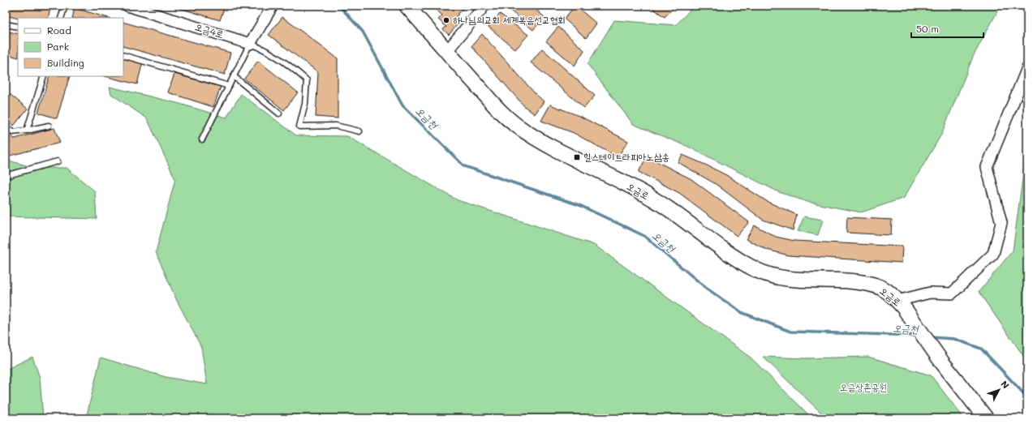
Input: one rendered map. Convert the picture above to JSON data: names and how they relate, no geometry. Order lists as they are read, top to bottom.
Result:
{
  "streets": {
    "street": ["오금4로", "오금로"]
  },
  "water": ["오금천"],
  "parks": ["오금상촌공원"],
  "places": {
    "other": ["하나님의교회 세계복음선교협회"],
    "transit": ["힐스테이트라피아노삼송"]
  },
  "legend": ["Road", "Park", "Building"],
  "scale_bar": "50 m",
  "north": "top right"
}
